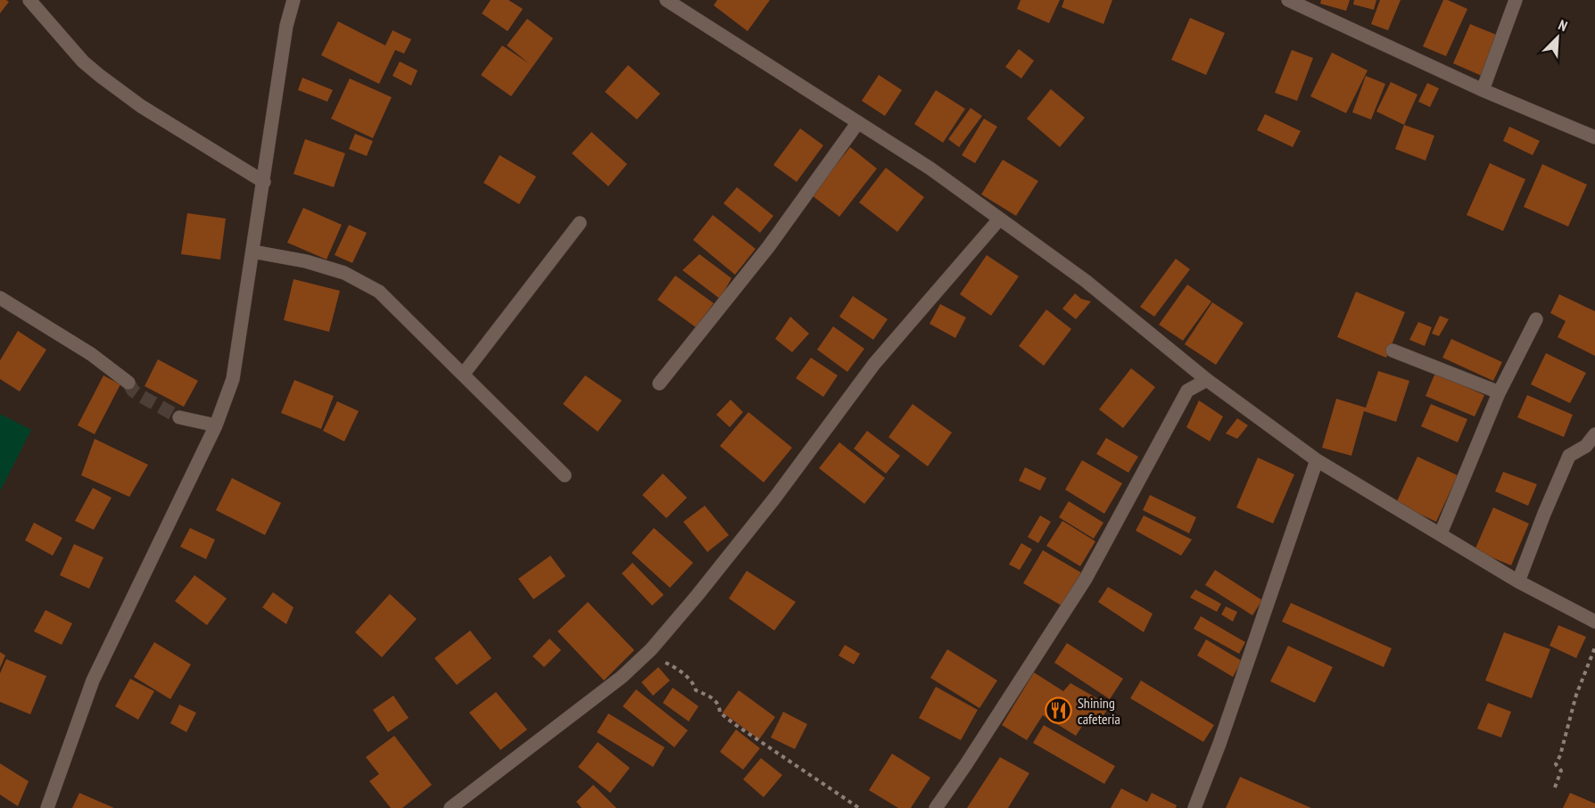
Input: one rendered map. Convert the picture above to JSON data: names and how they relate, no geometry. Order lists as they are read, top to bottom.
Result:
{
  "places": {
    "restaurant": ["Shining cafeteria"]
  },
  "north": "top right"
}
